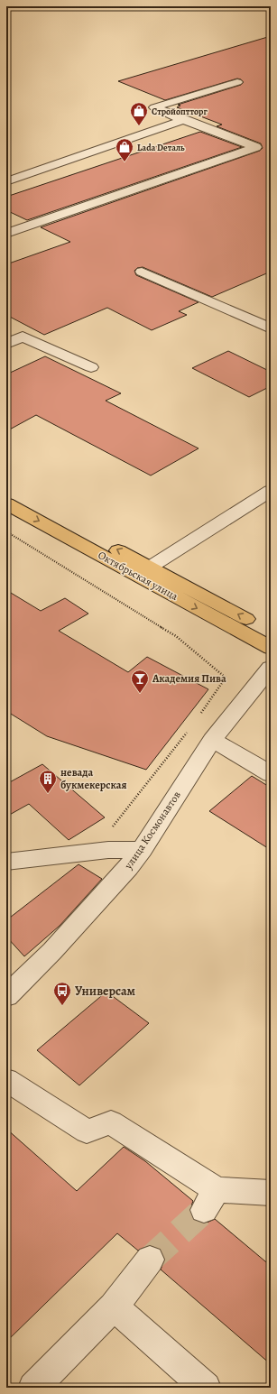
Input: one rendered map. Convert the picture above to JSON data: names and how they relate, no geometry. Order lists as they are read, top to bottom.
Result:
{
  "streets": {
    "main road": ["Октябрьская улица"],
    "street": ["улица Космонавтов"]
  },
  "places": {
    "shop": ["Стройоптторг", "Lada Dеталь"],
    "bar": ["Академия Пива"],
    "building": ["невада букмекерская"],
    "bus stop": ["Универсам"]
  }
}
